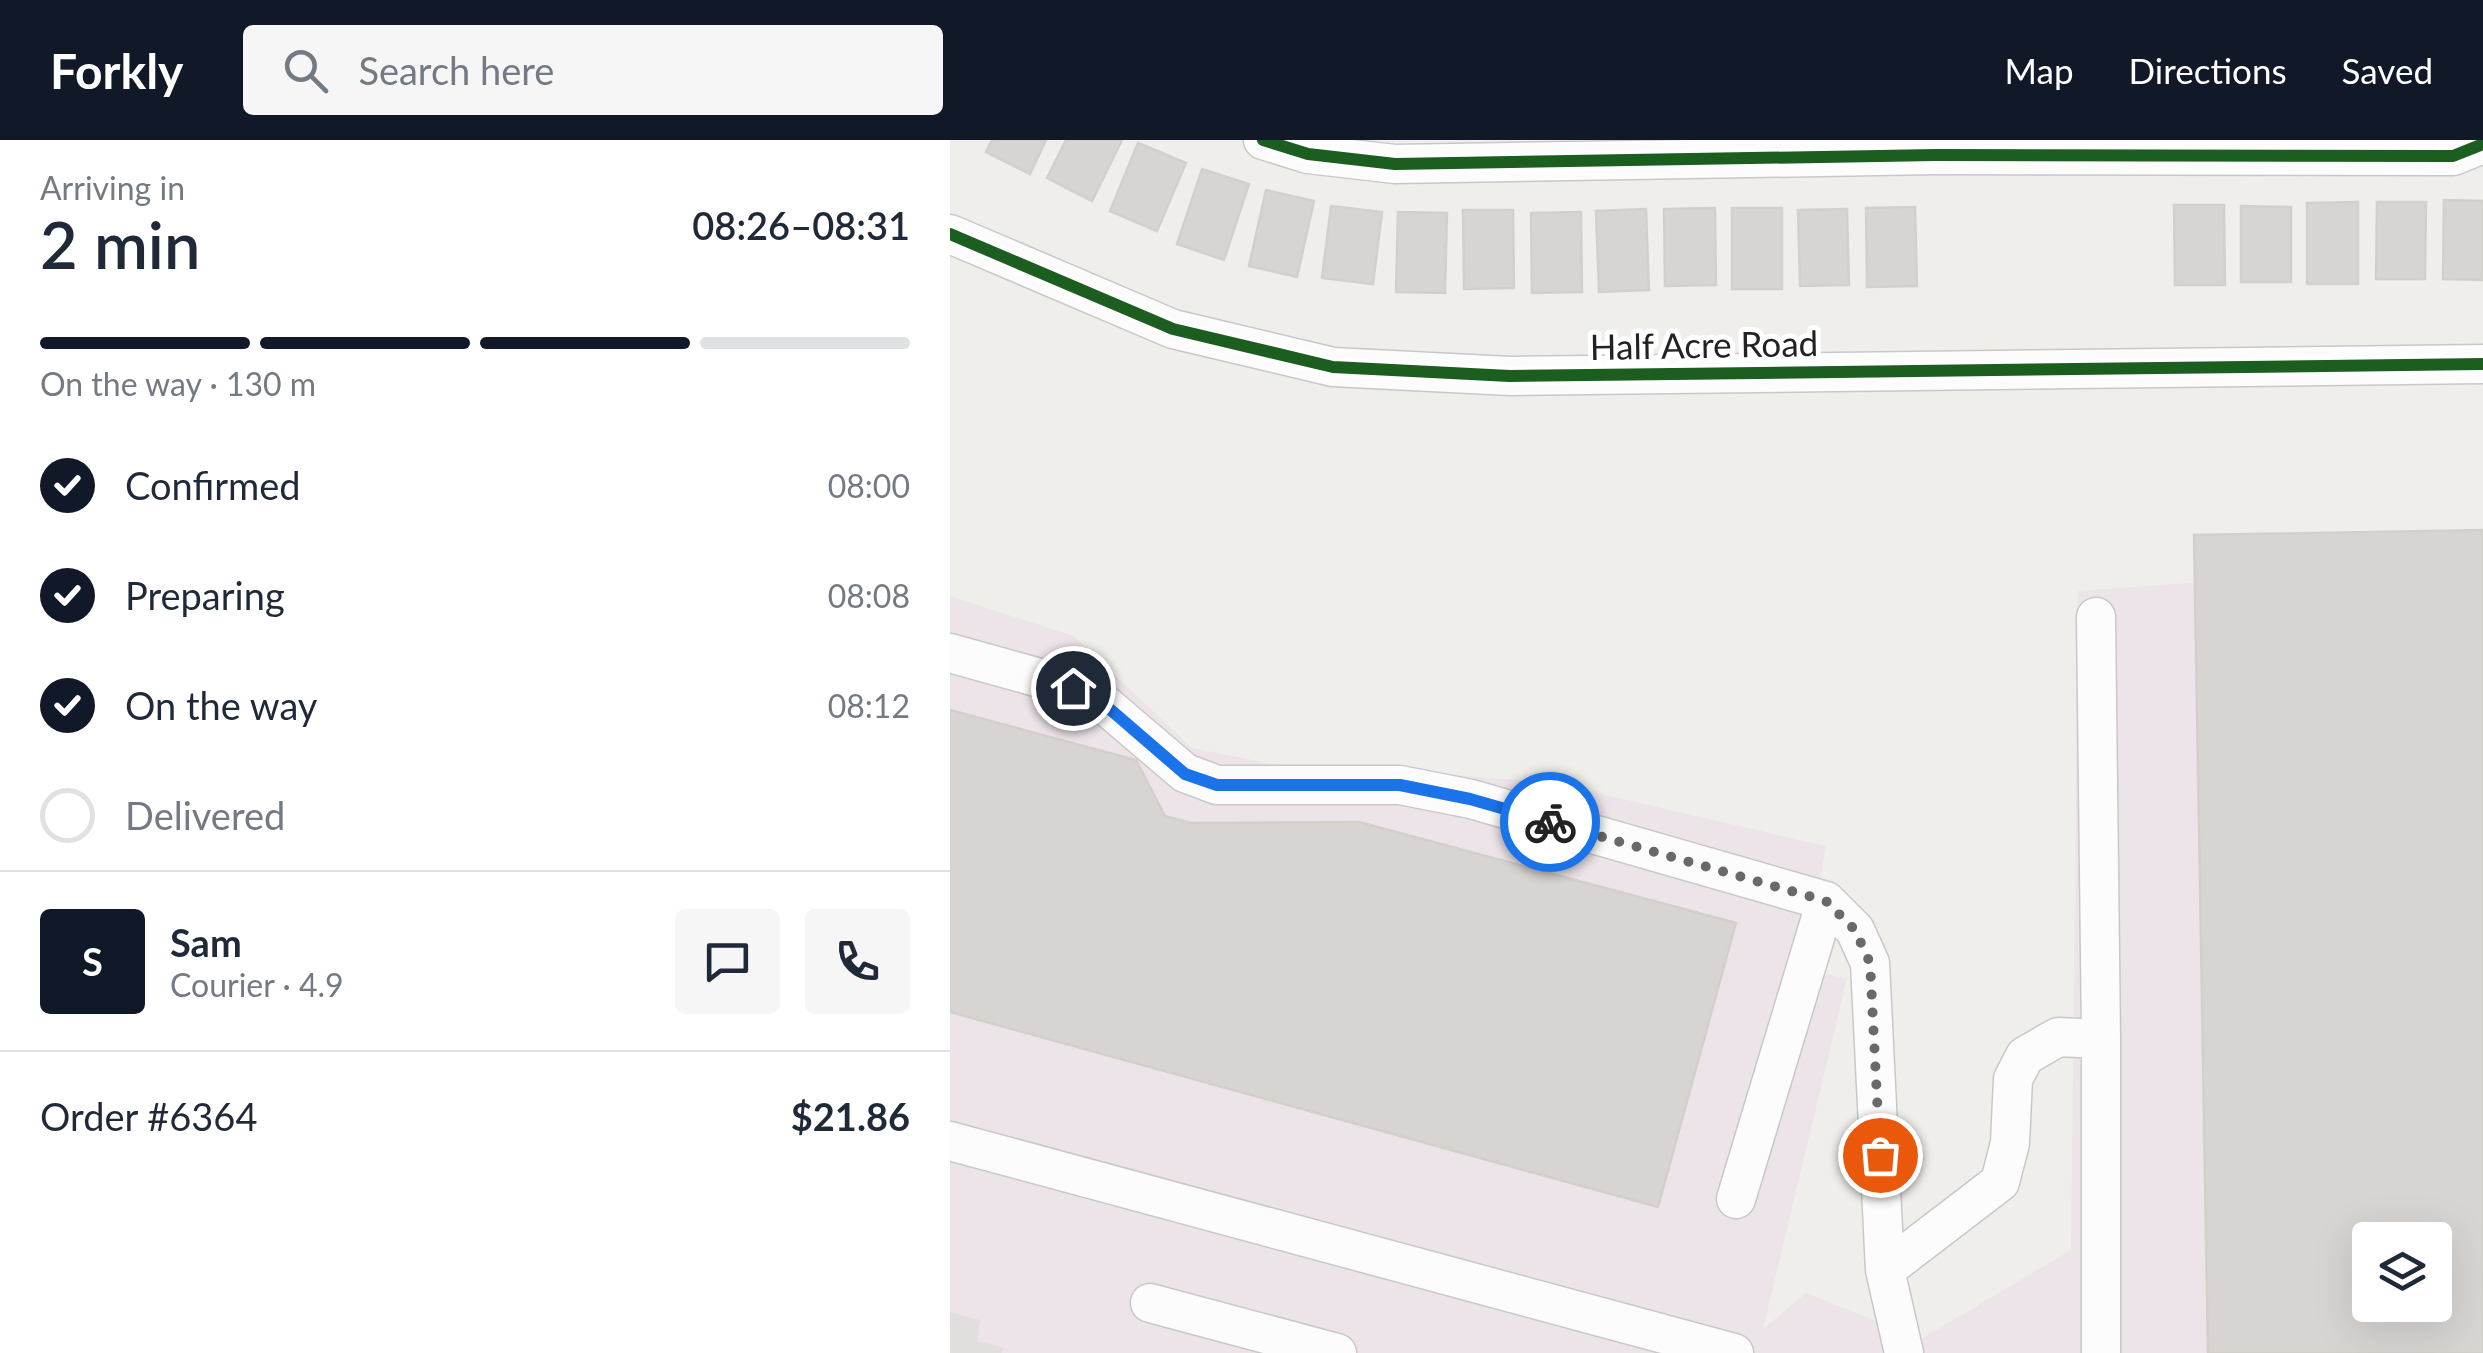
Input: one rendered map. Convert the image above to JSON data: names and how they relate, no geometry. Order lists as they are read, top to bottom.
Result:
{
  "streets": {
    "street": ["Half Acre Road"]
  },
  "page": {
    "header": "Forkly",
    "search": "Search here",
    "nav": ["Map", "Directions", "Saved"],
    "heading": ["2 min", "Arriving in", "08:26–08:31"],
    "panel": [
      "Sam",
      "Courier · 4.9",
      "Order #6364",
      "$21.86"
    ],
    "bar": "On the way · 130 m",
    "list": [
      ["Confirmed", "08:00"],
      ["Preparing", "08:08"],
      ["On the way", "08:12"],
      "Delivered"
    ],
    "round": "S"
  }
}
